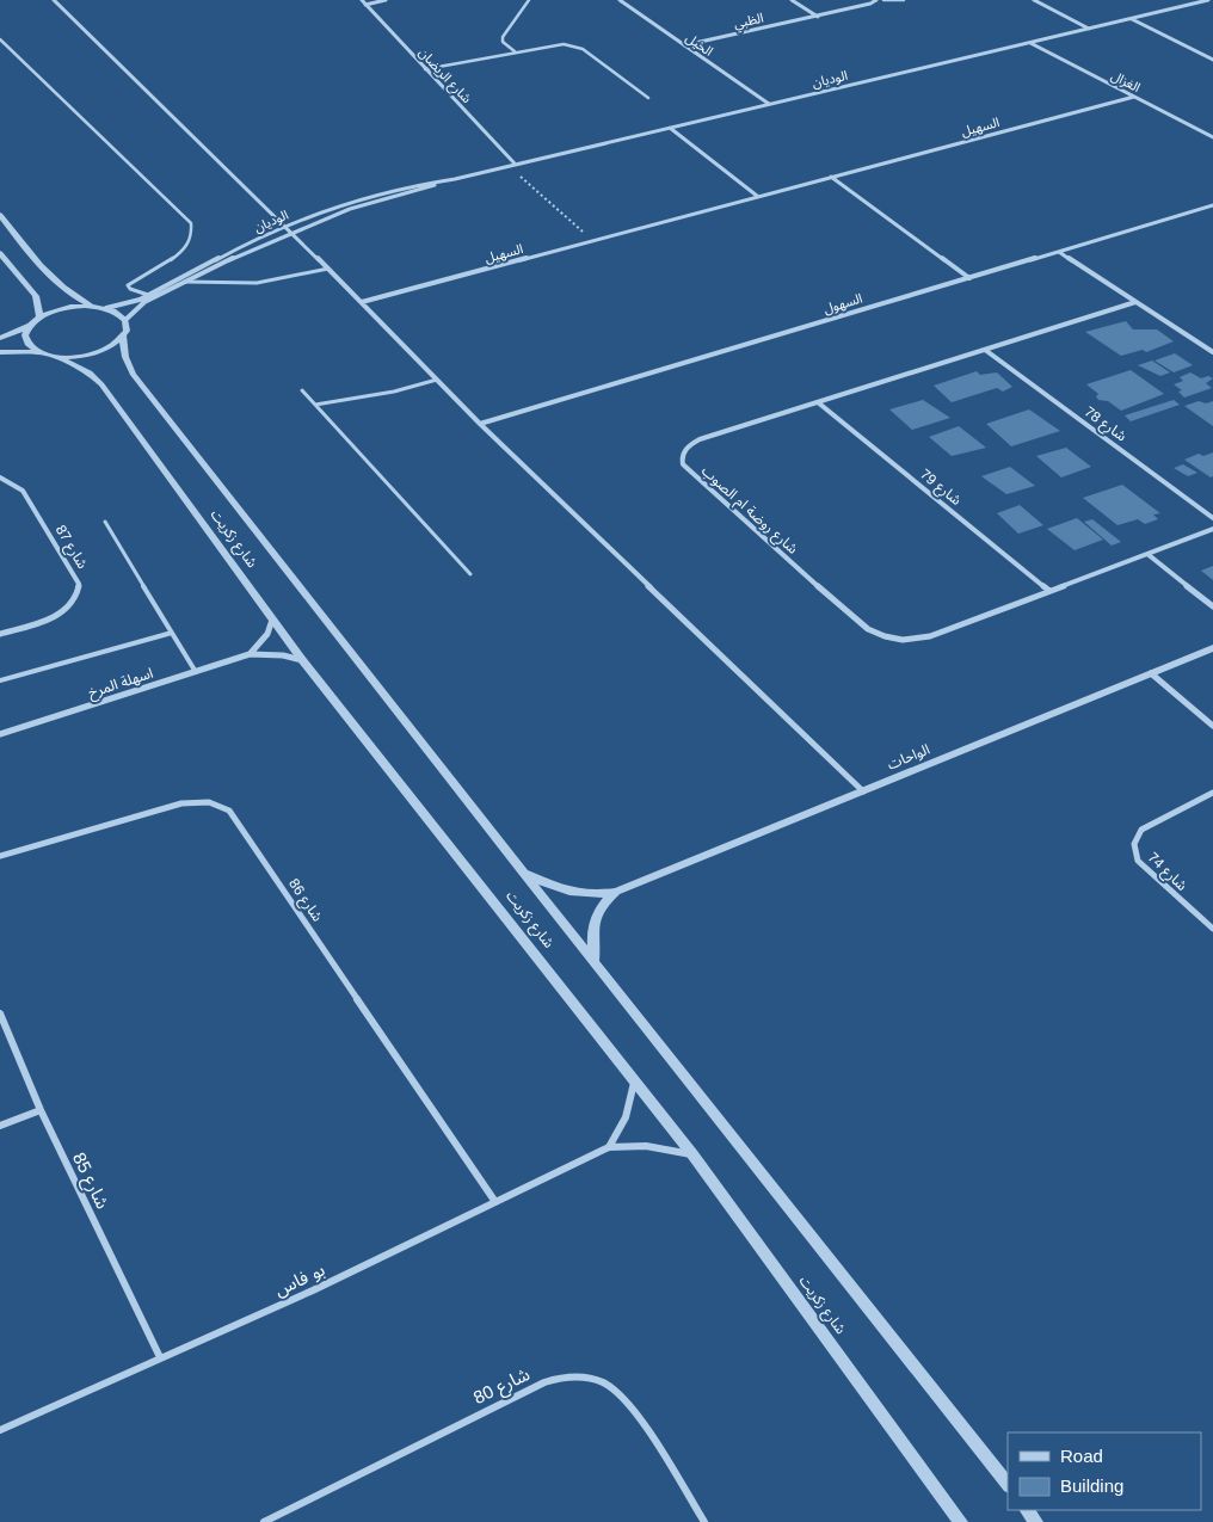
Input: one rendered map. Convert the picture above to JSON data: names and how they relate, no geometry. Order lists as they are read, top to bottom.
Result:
{
  "streets": {
    "street": [
      "الظبي",
      "الخيل",
      "شارع الريضان",
      "الوديان",
      "الغزال",
      "السهيل",
      "السهول",
      "شارع 78",
      "شارع 79",
      "شارع روضة ام الصوب",
      "شارع زكريت",
      "شارع 87",
      "اسهلة المرخ",
      "الواحات",
      "شارع 74",
      "شارع 86",
      "شارع 85",
      "بو فاس",
      "شارع 80"
    ]
  },
  "crossings": [
    ["الظبي", "الخيل"],
    ["الخيل", "الوديان"],
    ["شارع الريضان", "الوديان"],
    ["الوديان", "الغزال"],
    ["الغزال", "السهيل"],
    ["شارع 78", "شارع روضة ام الصوب"],
    ["شارع 79", "شارع روضة ام الصوب"],
    ["شارع زكريت", "اسهلة المرخ"],
    ["شارع زكريت", "الواحات"],
    ["شارع زكريت", "بو فاس"],
    ["شارع 86", "بو فاس"],
    ["شارع 85", "بو فاس"]
  ],
  "legend": ["Road", "Building"]
}
